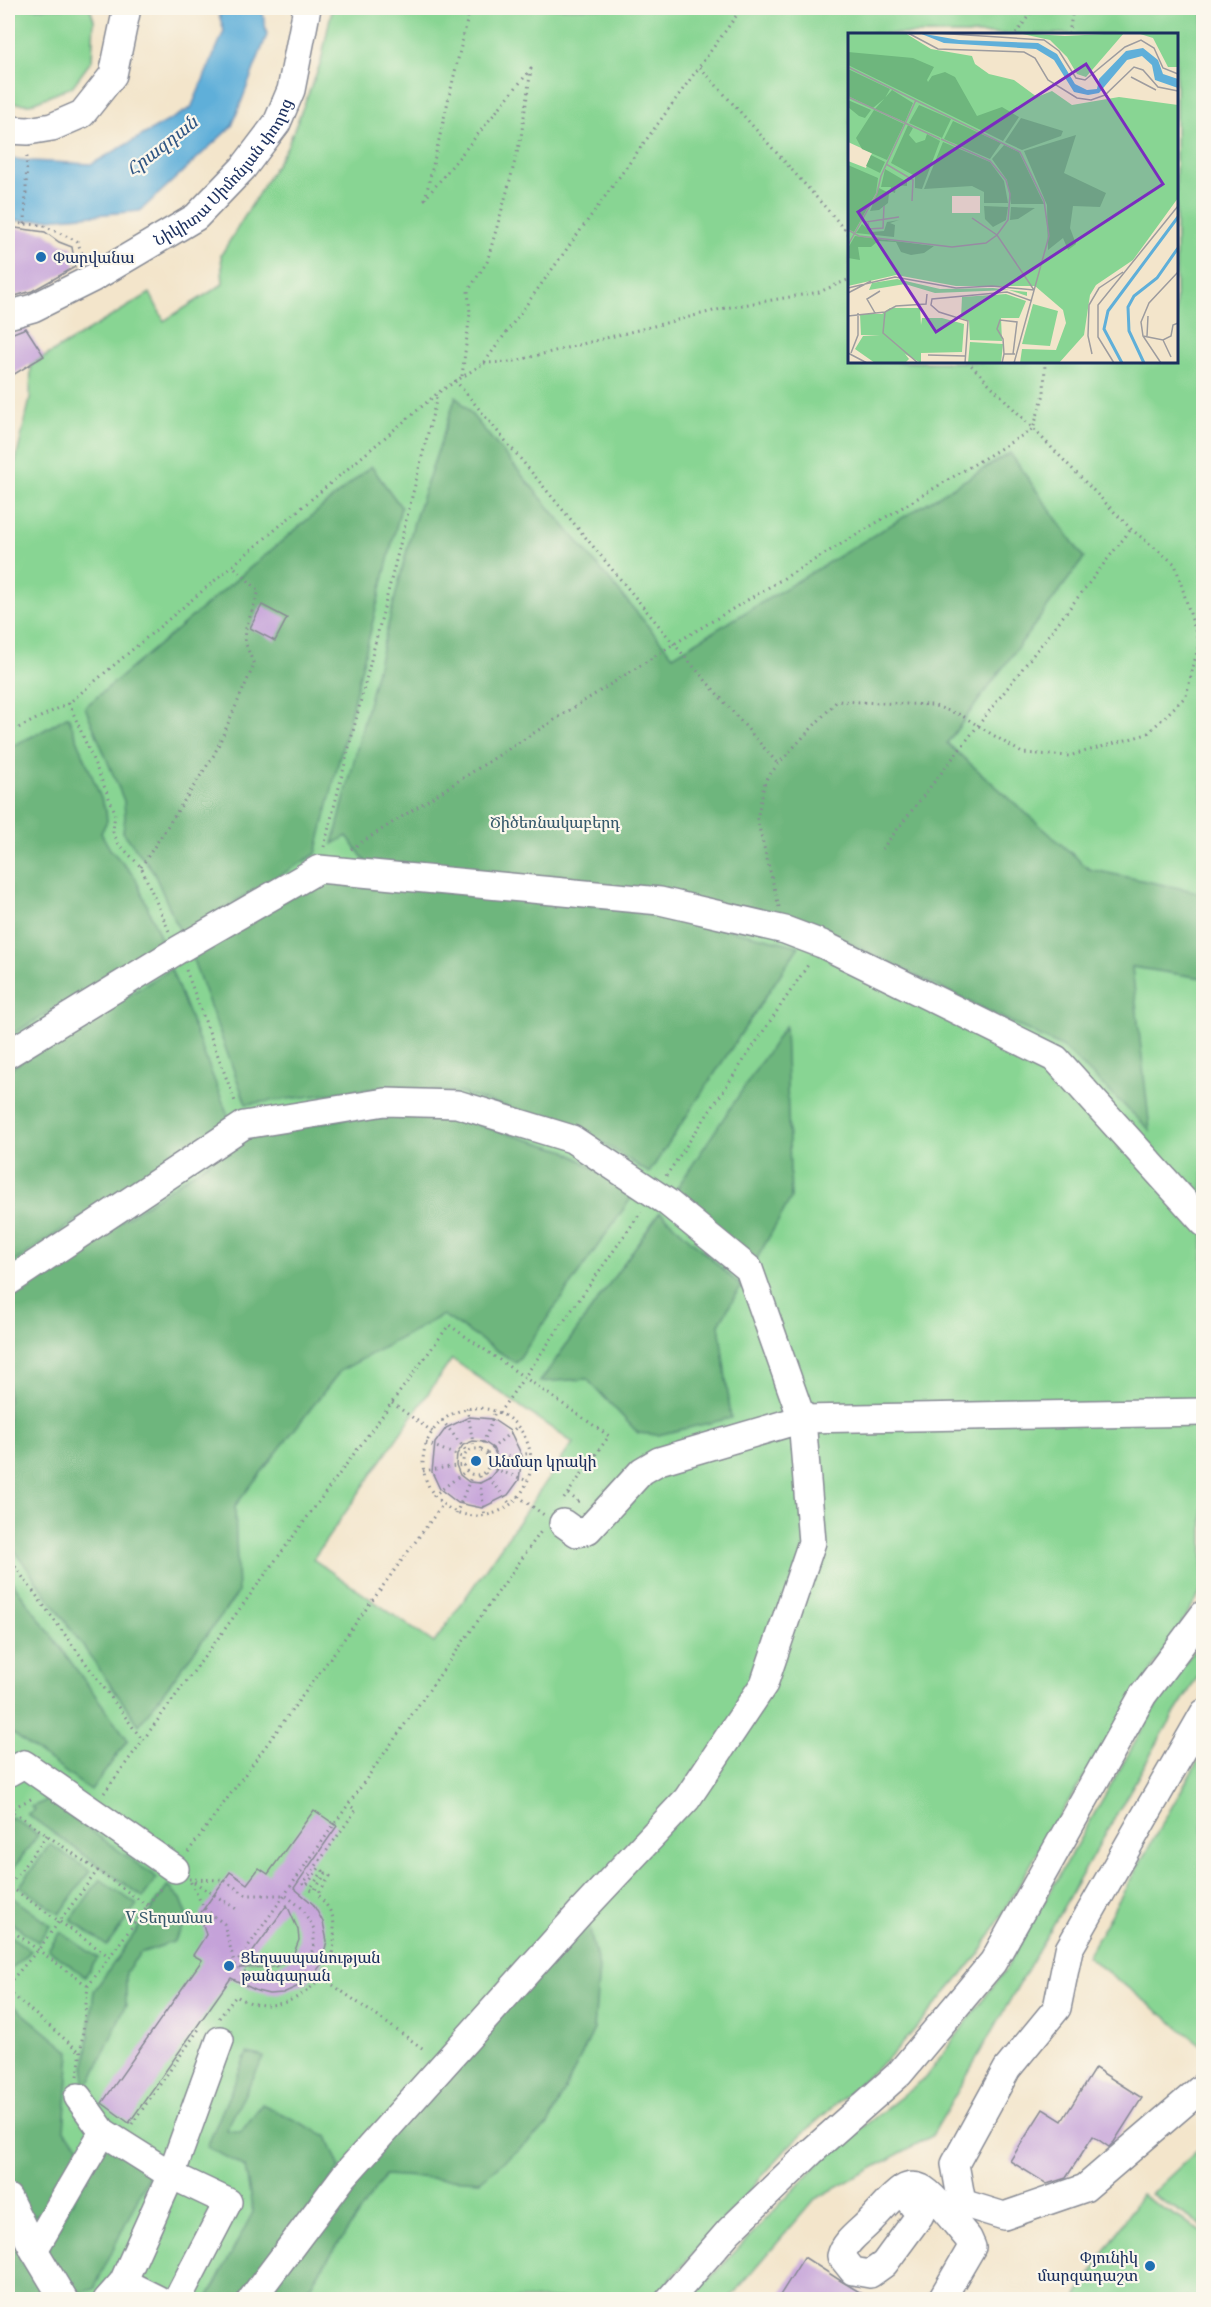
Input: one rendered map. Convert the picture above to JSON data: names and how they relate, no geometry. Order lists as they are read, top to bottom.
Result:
{
  "streets": {
    "street": ["Նիկիտա Սիմոնյան փողոց"]
  },
  "water": ["Հրազդան"],
  "parks": ["Ծիծեռնակաբերդ", "V Տեղամաս"],
  "places": [
    "Փարվանա",
    "Անմար կրակի",
    "Ցեղասպանության թանգարան",
    "Փյունիկ մարզադաշտ"
  ]
}
